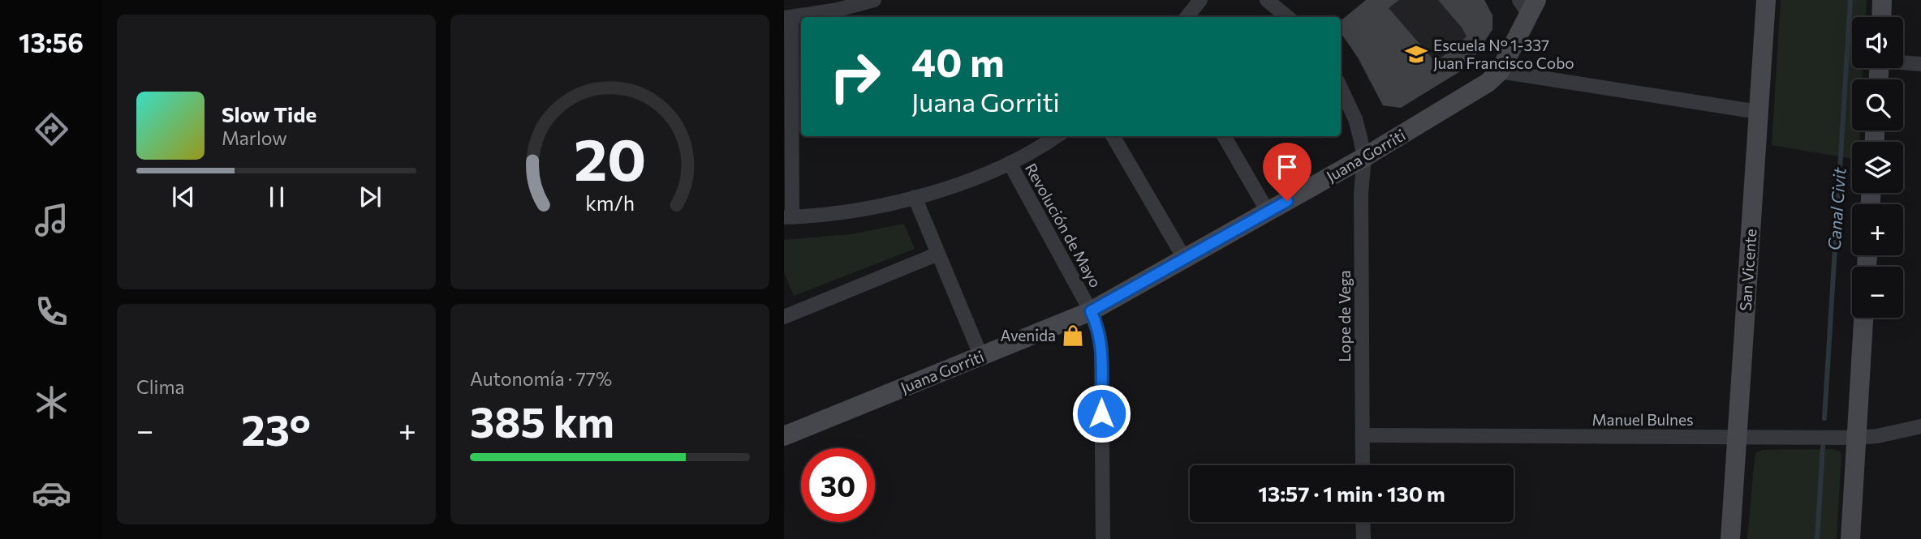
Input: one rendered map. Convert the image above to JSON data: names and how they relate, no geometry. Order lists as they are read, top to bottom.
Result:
{
  "streets": {
    "main road": ["Juana Gorriti", "San Vicente"],
    "street": ["Revolución de Mayo", "Lope de Vega", "Manuel Bulnes"]
  },
  "crossings": [
    ["Juana Gorriti", "Revolución de Mayo"],
    ["Juana Gorriti", "Lope de Vega"],
    ["San Vicente", "Manuel Bulnes"],
    ["Lope de Vega", "Manuel Bulnes"]
  ],
  "water": ["Canal Civit"],
  "places": {
    "school or university": ["Escuela N° 1-337 Juan Francisco Cobo"],
    "shop": ["Avenida"]
  },
  "page": {
    "tabs": "13:56",
    "map_buttons": ["+", "−"],
    "turn": ["40 m", "Juana Gorriti"],
    "song": ["Slow Tide", "Marlow"],
    "tile": [
      "Clima",
      ["Autonomía · 77%", "385 km"]
    ],
    "heat": ["−", "23°", "+"],
    "limit": "30",
    "trip": "13:57 · 1 min · 130 m",
    "gauge": ["20", "km/h"]
  }
}
